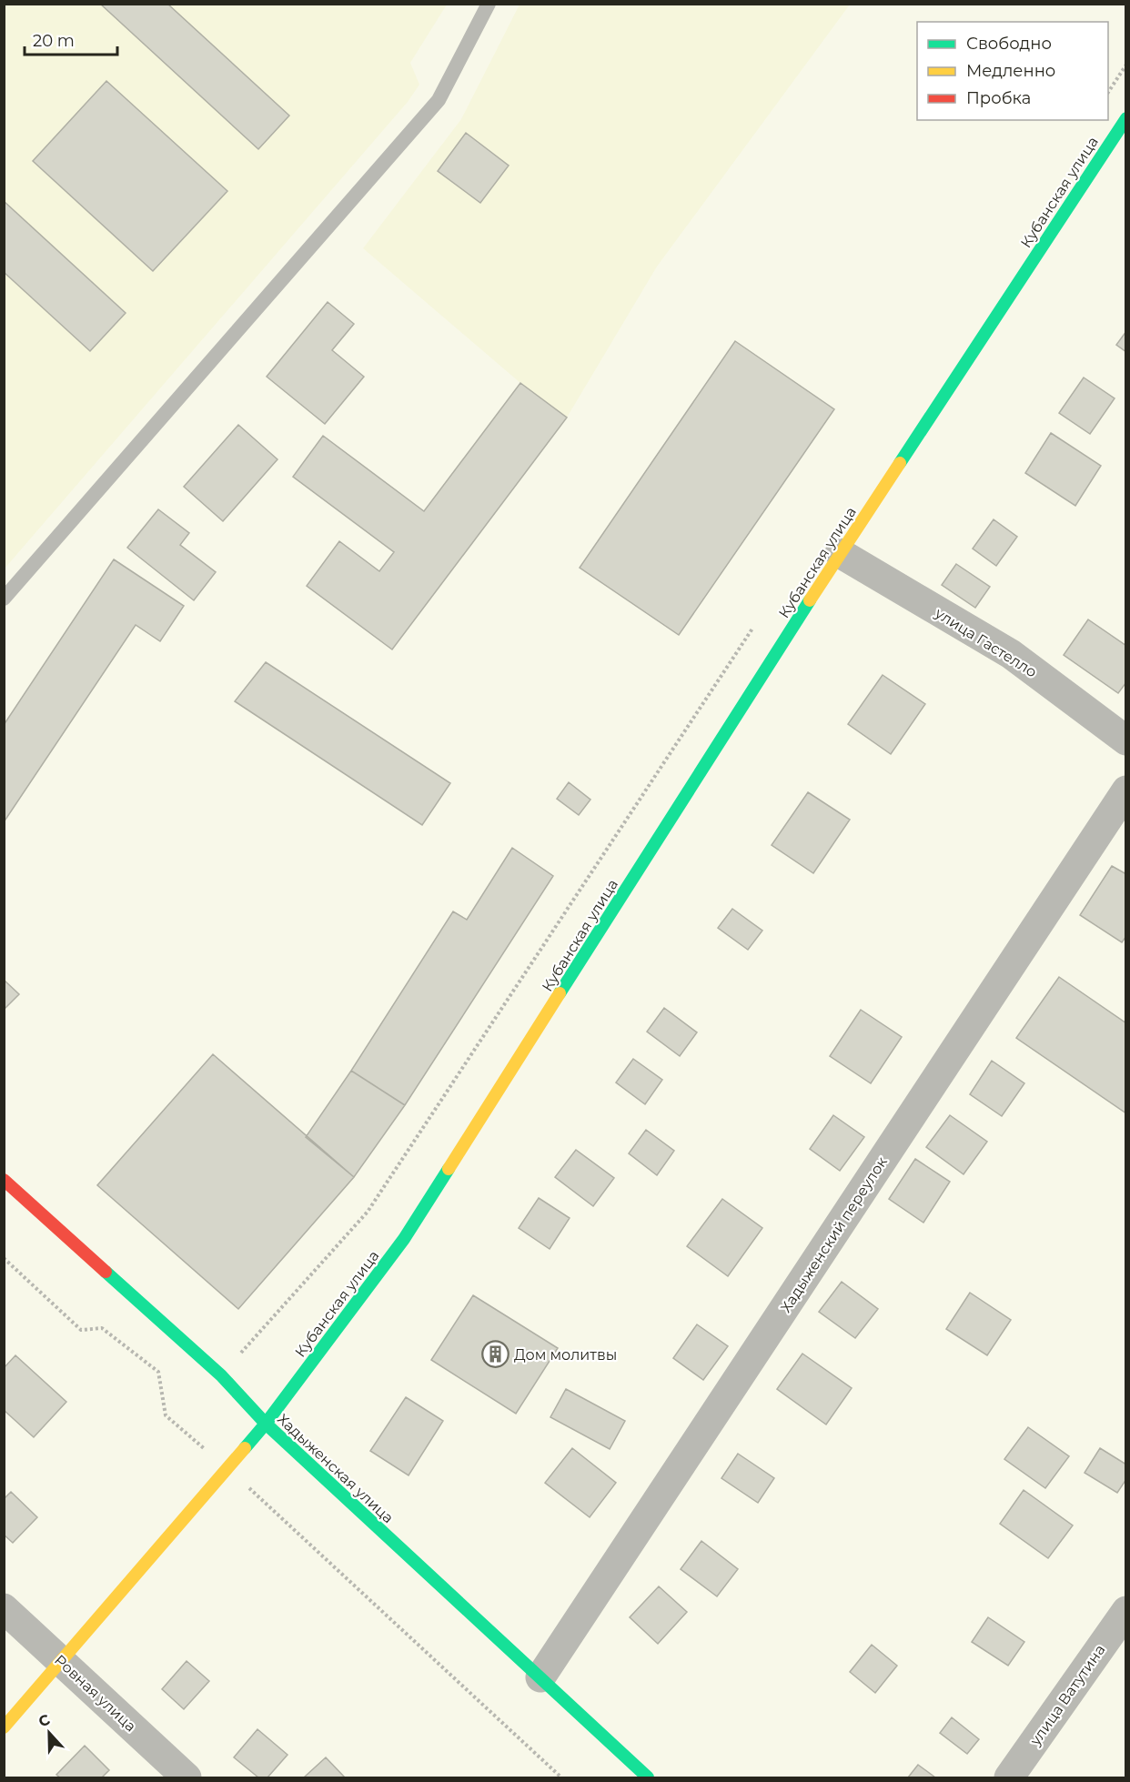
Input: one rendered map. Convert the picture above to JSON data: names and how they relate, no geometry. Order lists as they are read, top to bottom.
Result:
{
  "streets": {
    "street": [
      "Кубанская улица",
      "улица Гастелло",
      "Хадыженский переулок",
      "Хадыженская улица",
      "Ровная улица",
      "улица Ватутина"
    ]
  },
  "crossings": [
    ["Кубанская улица", "улица Гастелло"],
    ["Кубанская улица", "Хадыженская улица"],
    ["Кубанская улица", "Ровная улица"],
    ["Хадыженский переулок", "Хадыженская улица"]
  ],
  "places": {
    "building": ["Дом молитвы"]
  },
  "legend": ["Свободно", "Медленно", "Пробка"],
  "scale_bar": "20 m",
  "north": "top"
}
